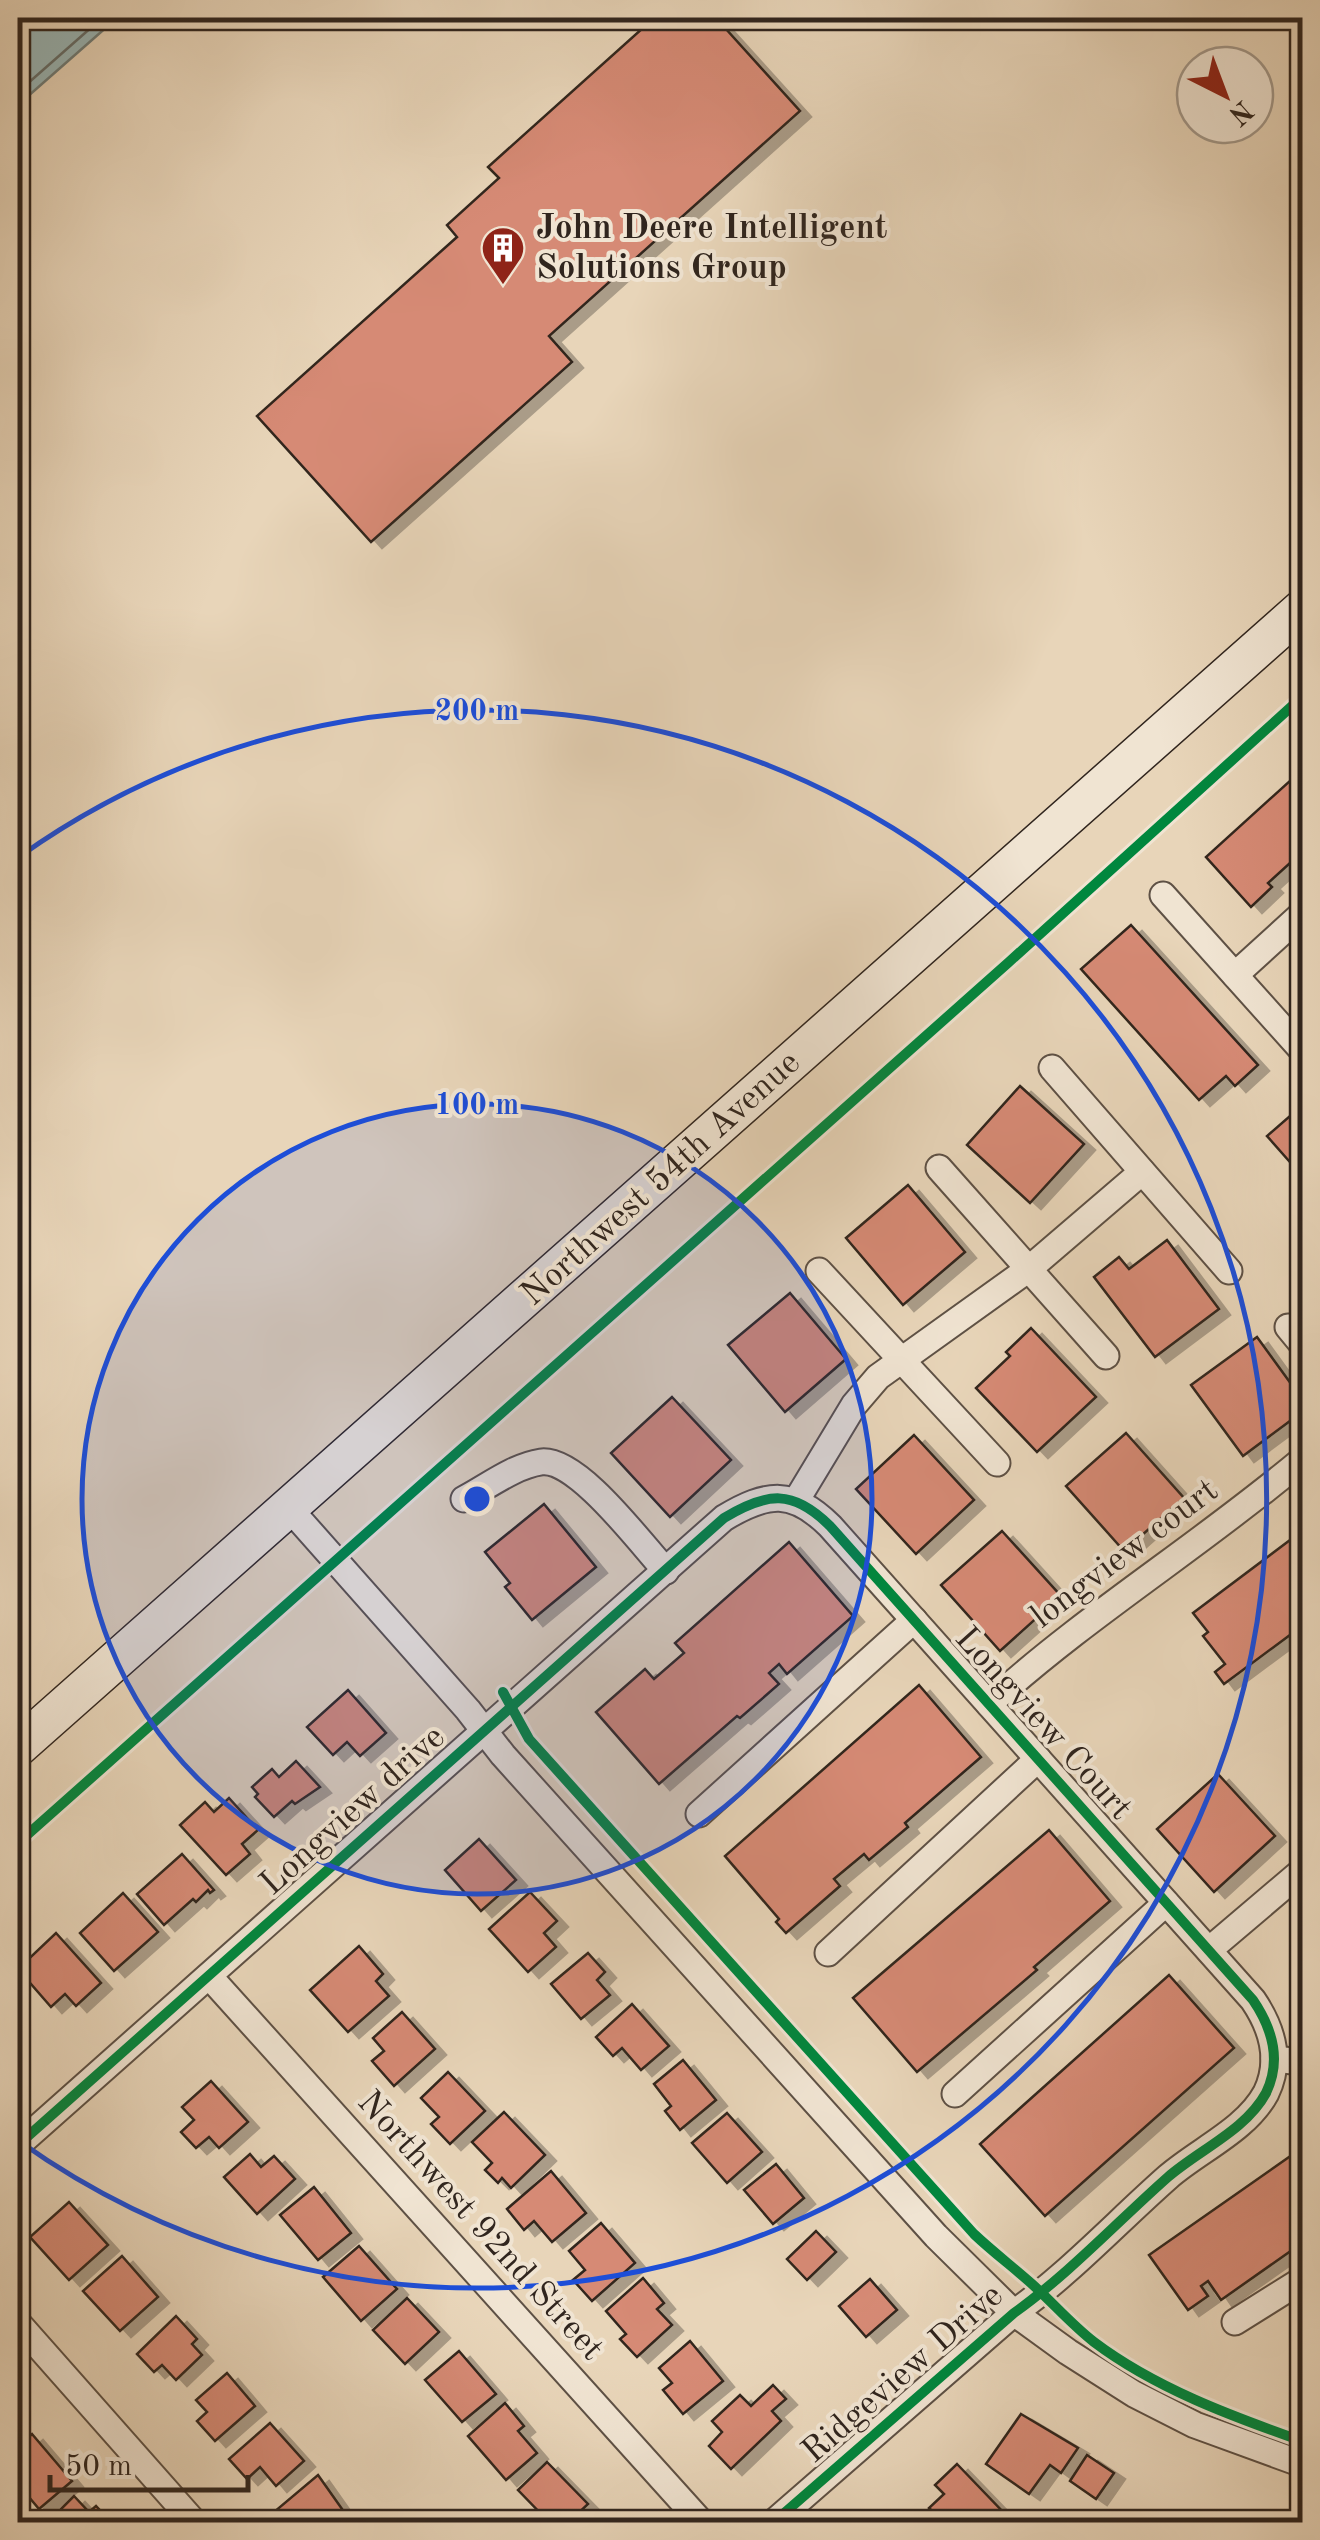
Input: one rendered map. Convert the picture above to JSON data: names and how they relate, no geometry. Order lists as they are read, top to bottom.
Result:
{
  "streets": {
    "street": [
      "Northwest 54th Avenue",
      "longview court",
      "Longview Court",
      "Longview drive",
      "Northwest 92nd Street",
      "Ridgeview Drive"
    ]
  },
  "crossings": [
    ["longview court", "Longview Court"],
    ["Longview Court", "Longview drive"],
    ["Longview Court", "Ridgeview Drive"],
    ["Longview drive", "Northwest 92nd Street"]
  ],
  "places": {
    "building": ["John Deere Intelligent Solutions Group"]
  },
  "scale_bar": "50 m",
  "north": "bottom right",
  "rings": ["200 m", "100 m"]
}
